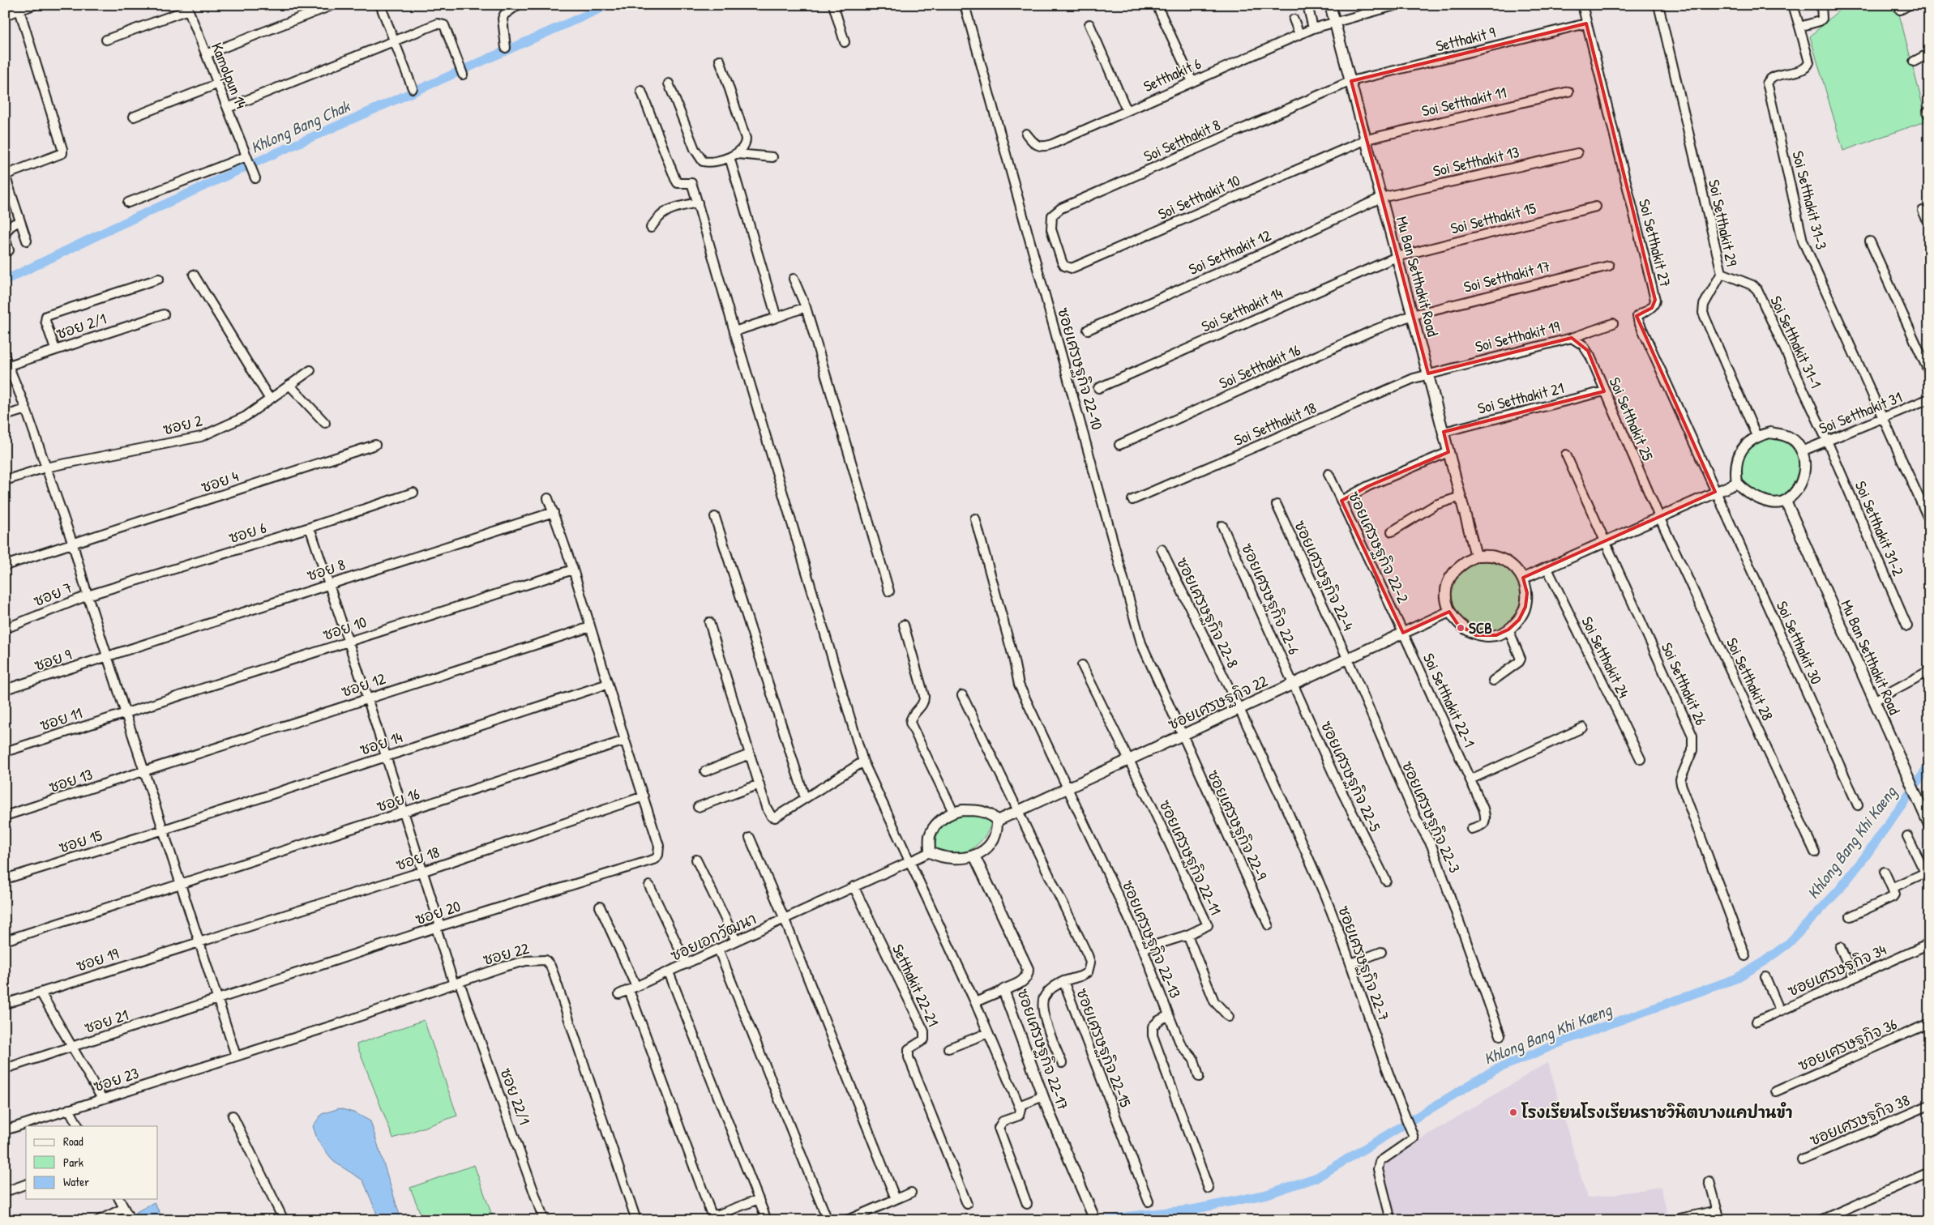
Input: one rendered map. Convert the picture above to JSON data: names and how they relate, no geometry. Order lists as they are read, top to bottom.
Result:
{
  "streets": {
    "street": [
      "Setthakit 9",
      "Setthakit 6",
      "Kamolpun 14",
      "Soi Setthakit 11",
      "Soi Setthakit 8",
      "Soi Setthakit 13",
      "Soi Setthakit 10",
      "Soi Setthakit 31-3",
      "Soi Setthakit 15",
      "Soi Setthakit 29",
      "Soi Setthakit 27",
      "Soi Setthakit 12",
      "Mu Ban Setthakit Road",
      "Soi Setthakit 17",
      "Soi Setthakit 14",
      "ซอย 2/1",
      "Soi Setthakit 19",
      "Soi Setthakit 31-1",
      "Soi Setthakit 16",
      "ซอยเศรษฐกิจ 22-10",
      "Soi Setthakit 21",
      "Soi Setthakit 31",
      "Soi Setthakit 25",
      "Soi Setthakit 18",
      "ซอย 2",
      "ซอย 4",
      "Soi Setthakit 31-2",
      "ซอย 6",
      "ซอยเศรษฐกิจ 22-2",
      "ซอย 8",
      "ซอยเศรษฐกิจ 22-4",
      "ซอย 7",
      "ซอยเศรษฐกิจ 22-6",
      "ซอยเศรษฐกิจ 22-8",
      "ซอย 10",
      "Soi Setthakit 30",
      "Soi Setthakit 24",
      "ซอย 9",
      "Soi Setthakit 28",
      "Soi Setthakit 26",
      "ซอย 12",
      "Soi Setthakit 22-1",
      "ซอยเศรษฐกิจ 22",
      "ซอย 11",
      "ซอย 14",
      "ซอยเศรษฐกิจ 22-5",
      "ซอย 13",
      "ซอย 16",
      "ซอยเศรษฐกิจ 22-3",
      "ซอยเศรษฐกิจ 22-9",
      "ซอย 15",
      "ซอยเศรษฐกิจ 22-11",
      "ซอย 18",
      "ซอย 20",
      "ซอยเอกวัฒนา",
      "ซอยเศรษฐกิจ 22-13",
      "ซอย 22",
      "ซอย 19",
      "ซอยเศรษฐกิจ 22-7",
      "ซอยเศรษฐกิจ 34",
      "Setthakit 22-21",
      "ซอย 21",
      "ซอยเศรษฐกิจ 36",
      "ซอยเศรษฐกิจ 22-15",
      "ซอยเศรษฐกิจ 22-17",
      "ซอย 23",
      "ซอย 22/1",
      "ซอยเศรษฐกิจ 38"
    ]
  },
  "crossings": [
    ["Setthakit 9", "Soi Setthakit 8"],
    ["Setthakit 9", "Soi Setthakit 27"],
    ["Setthakit 9", "Mu Ban Setthakit Road"],
    ["Setthakit 6", "Mu Ban Setthakit Road"],
    ["Soi Setthakit 11", "Soi Setthakit 10"],
    ["Soi Setthakit 11", "Mu Ban Setthakit Road"],
    ["Soi Setthakit 8", "Soi Setthakit 10"],
    ["Soi Setthakit 8", "Mu Ban Setthakit Road"],
    ["Soi Setthakit 13", "Soi Setthakit 12"],
    ["Soi Setthakit 13", "Mu Ban Setthakit Road"],
    ["Soi Setthakit 10", "Mu Ban Setthakit Road"],
    ["Soi Setthakit 31-3", "Soi Setthakit 31"],
    ["Soi Setthakit 15", "Mu Ban Setthakit Road"],
    ["Soi Setthakit 15", "Soi Setthakit 14"],
    ["Soi Setthakit 29", "Mu Ban Setthakit Road"],
    ["Soi Setthakit 29", "Soi Setthakit 31-1"],
    ["Soi Setthakit 29", "Soi Setthakit 31"],
    ["Soi Setthakit 27", "Soi Setthakit 30"],
    ["Soi Setthakit 12", "Mu Ban Setthakit Road"],
    ["Mu Ban Setthakit Road", "Soi Setthakit 17"],
    ["Mu Ban Setthakit Road", "Soi Setthakit 14"],
    ["Mu Ban Setthakit Road", "Soi Setthakit 19"],
    ["Mu Ban Setthakit Road", "Soi Setthakit 16"],
    ["Mu Ban Setthakit Road", "Soi Setthakit 21"],
    ["Mu Ban Setthakit Road", "Soi Setthakit 31"],
    ["Mu Ban Setthakit Road", "Soi Setthakit 18"],
    ["Mu Ban Setthakit Road", "ซอยเศรษฐกิจ 22"],
    ["Soi Setthakit 17", "Soi Setthakit 16"],
    ["Soi Setthakit 19", "Soi Setthakit 25"],
    ["Soi Setthakit 19", "Soi Setthakit 18"],
    ["Soi Setthakit 31-1", "Soi Setthakit 31"],
    ["Soi Setthakit 31-1", "Soi Setthakit 31-2"],
    ["ซอยเศรษฐกิจ 22-10", "ซอยเศรษฐกิจ 22"],
    ["ซอยเศรษฐกิจ 22-10", "ซอยเศรษฐกิจ 22-9"],
    ["Soi Setthakit 21", "Soi Setthakit 25"],
    ["Soi Setthakit 31", "Soi Setthakit 31-2"],
    ["Soi Setthakit 25", "Soi Setthakit 28"],
    ["ซอย 6", "ซอย 7"],
    ["ซอย 6", "ซอย 22/1"],
    ["ซอยเศรษฐกิจ 22-2", "Soi Setthakit 22-1"],
    ["ซอยเศรษฐกิจ 22-2", "ซอยเศรษฐกิจ 22"],
    ["ซอย 8", "ซอย 9"],
    ["ซอย 8", "ซอย 22/1"],
    ["ซอยเศรษฐกิจ 22-4", "ซอยเศรษฐกิจ 22"],
    ["ซอยเศรษฐกิจ 22-4", "ซอยเศรษฐกิจ 22-3"],
    ["ซอยเศรษฐกิจ 22-6", "ซอยเศรษฐกิจ 22"],
    ["ซอยเศรษฐกิจ 22-6", "ซอยเศรษฐกิจ 22-5"],
    ["ซอยเศรษฐกิจ 22-8", "ซอยเศรษฐกิจ 22"],
    ["ซอยเศรษฐกิจ 22-8", "ซอยเศรษฐกิจ 22-7"],
    ["ซอย 10", "ซอย 11"],
    ["ซอย 10", "ซอย 22/1"],
    ["ซอย 12", "ซอย 13"],
    ["ซอย 12", "ซอย 22/1"],
    ["Soi Setthakit 22-1", "ซอยเศรษฐกิจ 22"],
    ["ซอยเศรษฐกิจ 22", "ซอยเศรษฐกิจ 22-5"],
    ["ซอยเศรษฐกิจ 22", "ซอยเศรษฐกิจ 22-3"],
    ["ซอยเศรษฐกิจ 22", "ซอยเศรษฐกิจ 22-9"],
    ["ซอยเศรษฐกิจ 22", "ซอยเศรษฐกิจ 22-11"],
    ["ซอยเศรษฐกิจ 22", "ซอยเศรษฐกิจ 22-13"],
    ["ซอยเศรษฐกิจ 22", "ซอยเศรษฐกิจ 22-7"],
    ["ซอยเศรษฐกิจ 22", "ซอยเศรษฐกิจ 22-15"],
    ["ซอยเศรษฐกิจ 22", "ซอยเศรษฐกิจ 22-17"],
    ["ซอย 14", "ซอย 15"],
    ["ซอย 14", "ซอย 22/1"],
    ["ซอย 16", "ซอย 22/1"],
    ["ซอยเศรษฐกิจ 22-11", "ซอยเศรษฐกิจ 22-13"],
    ["ซอย 18", "ซอย 20"],
    ["ซอย 18", "ซอย 19"],
    ["ซอย 18", "ซอย 22/1"],
    ["ซอย 20", "ซอย 21"],
    ["ซอย 20", "ซอย 22/1"],
    ["ซอยเอกวัฒนา", "Setthakit 22-21"],
    ["ซอย 22", "ซอย 23"],
    ["ซอย 22", "ซอย 22/1"]
  ],
  "water": ["Khlong Bang Chak", "Khlong Bang Khi Kaeng"],
  "places": ["SCB", "โรงเรียนโรงเรียนราชวินิตบางแคปานขำ"],
  "legend": ["Road", "Park", "Water"]
}
